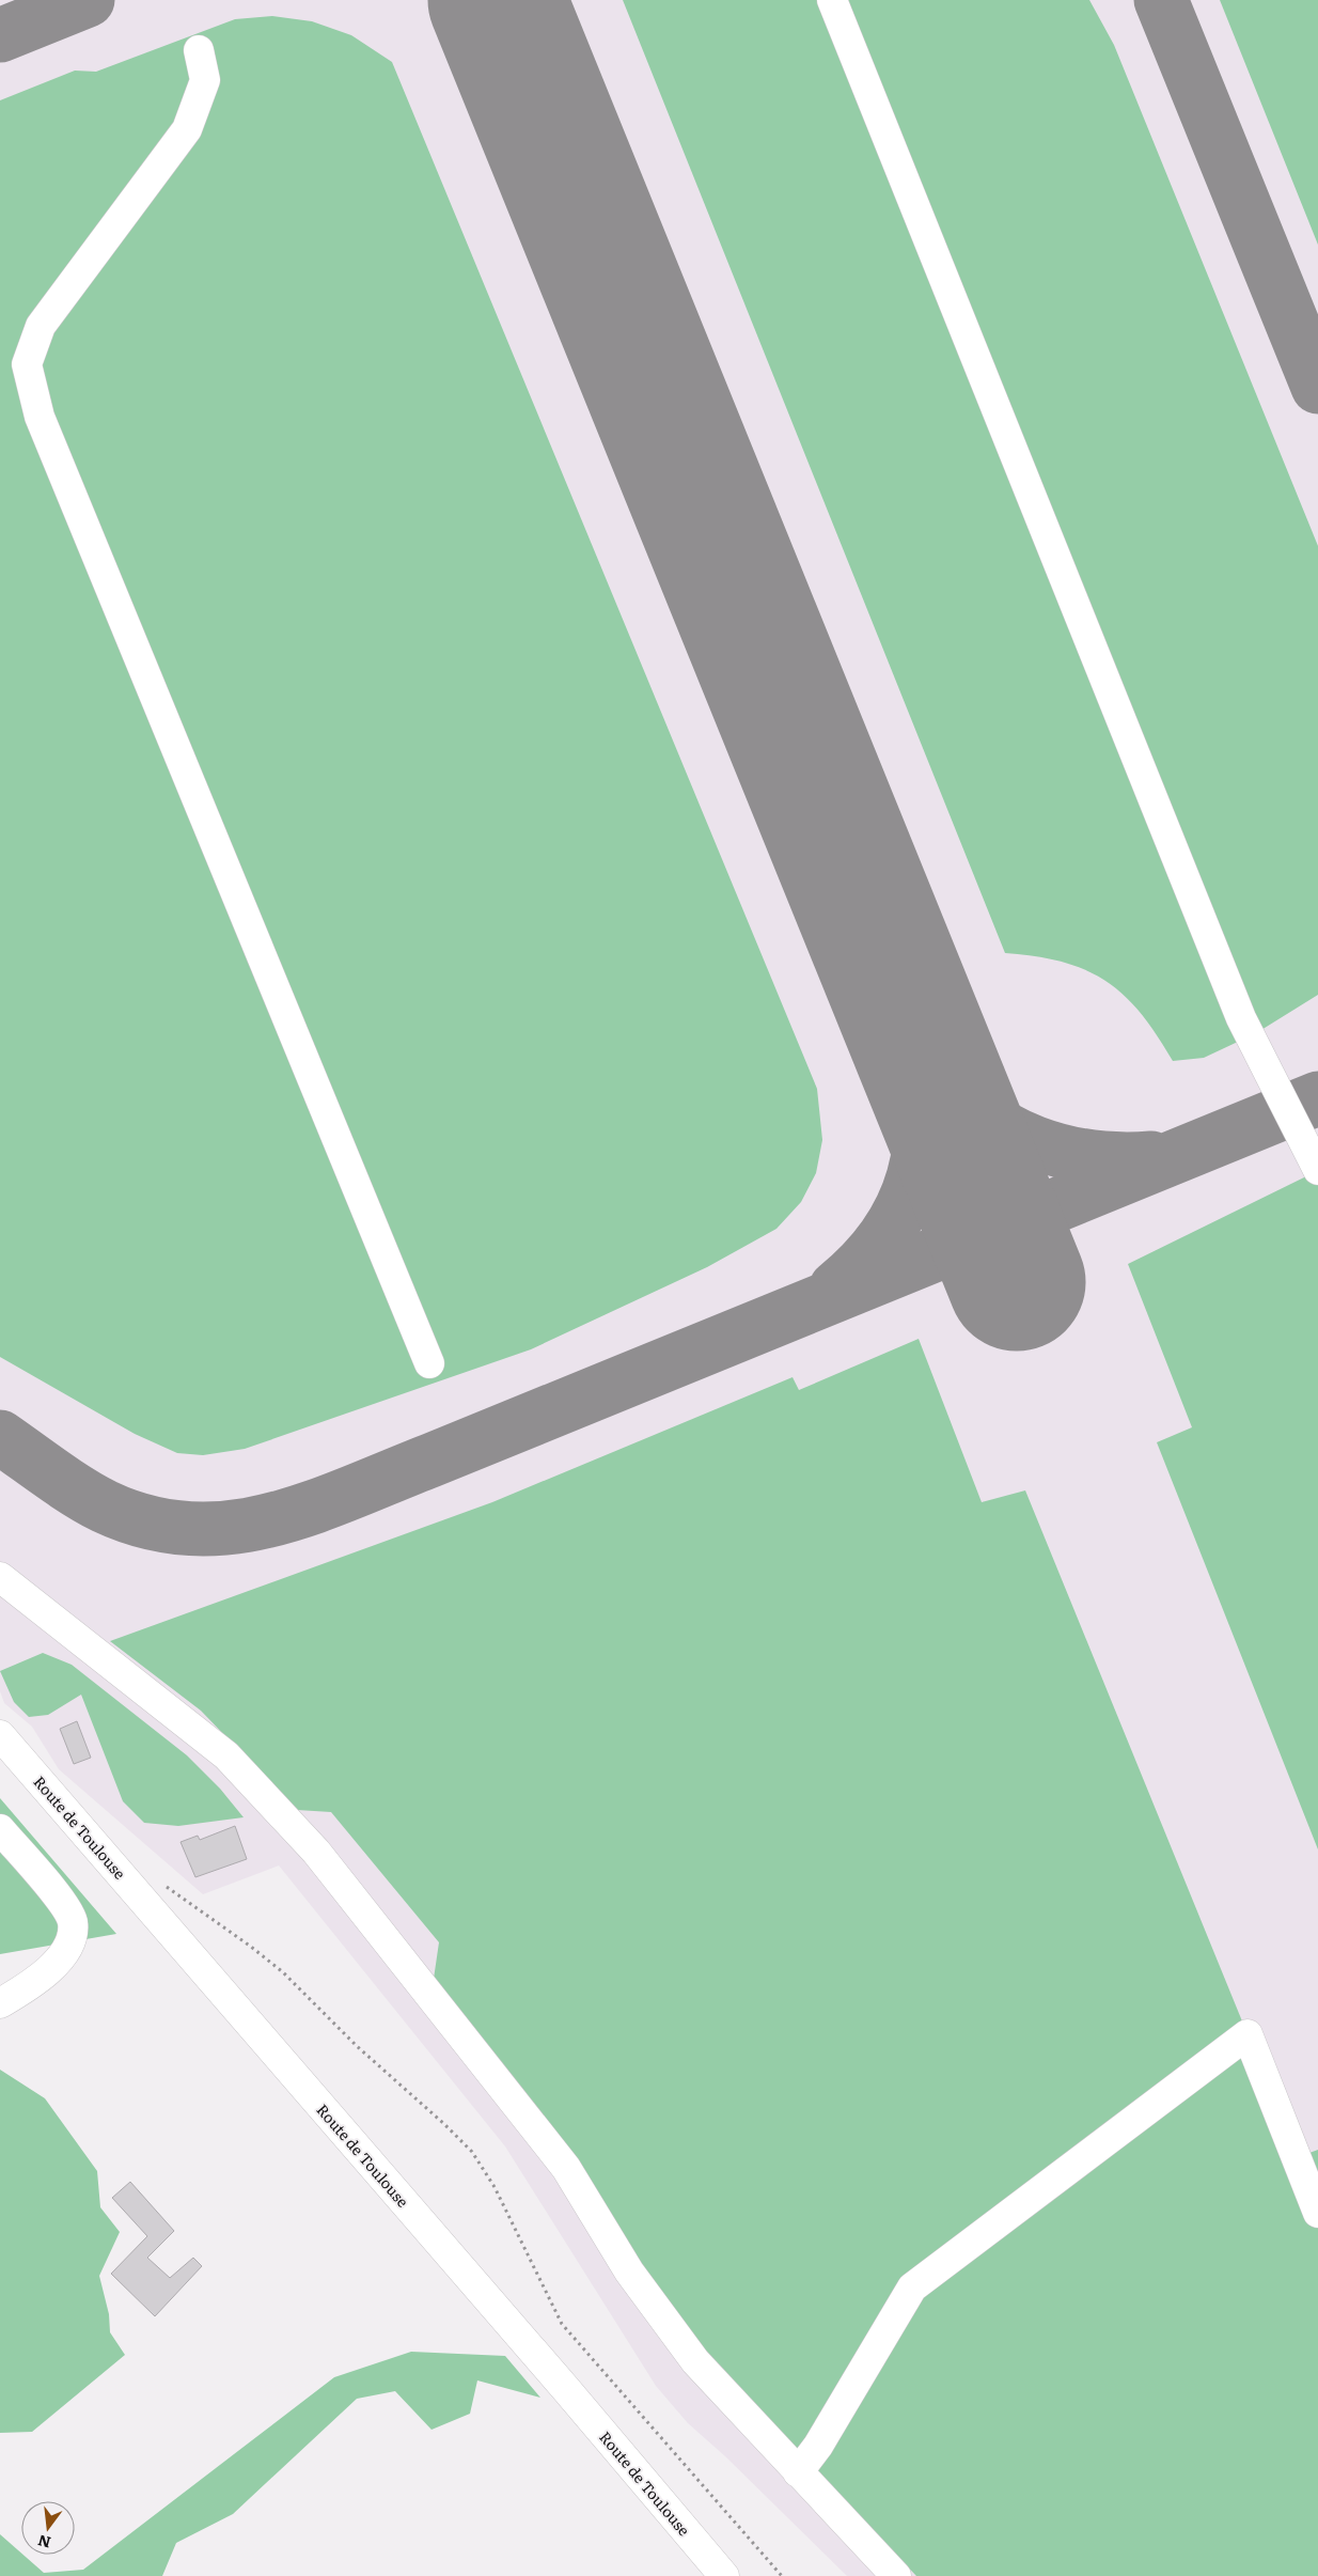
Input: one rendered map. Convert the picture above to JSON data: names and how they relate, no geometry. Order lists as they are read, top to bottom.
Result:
{
  "streets": {
    "main road": ["Route de Toulouse"]
  },
  "north": "bottom"
}
